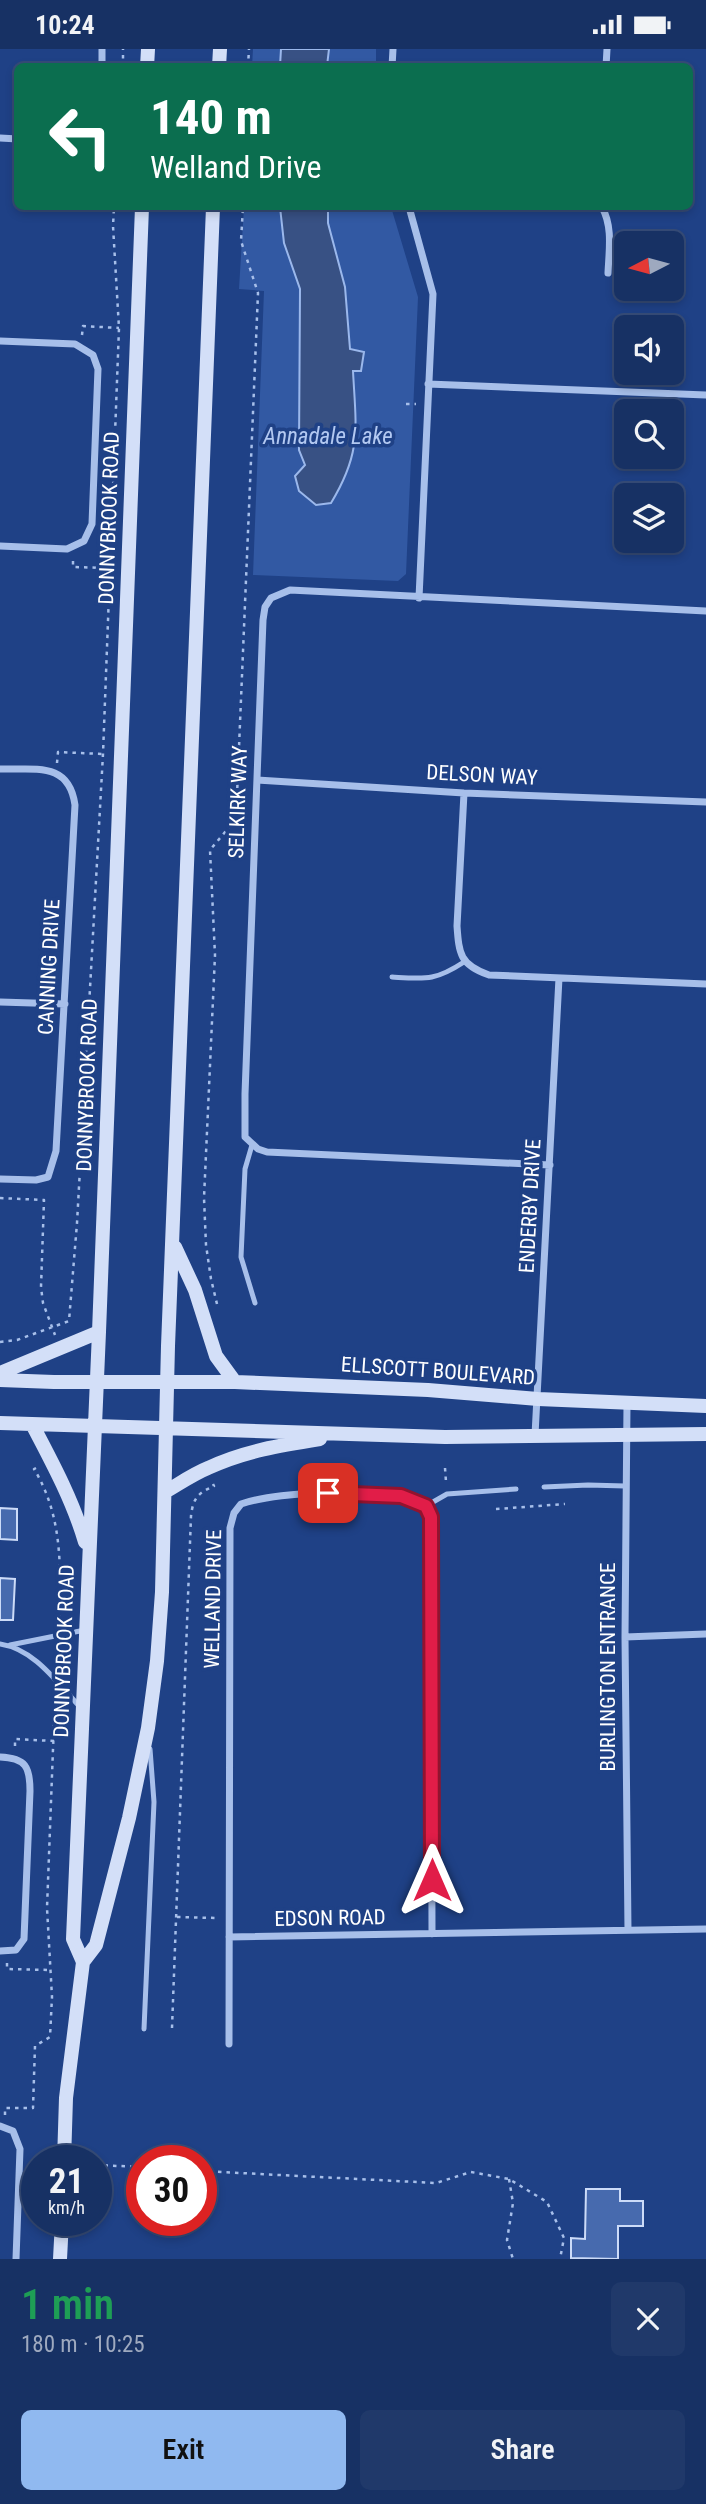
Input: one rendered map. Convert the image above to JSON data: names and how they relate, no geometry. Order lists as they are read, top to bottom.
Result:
{
  "streets": {
    "main road": ["DONNYBROOK ROAD", "ELLSCOTT BOULEVARD"],
    "street": [
      "DELSON WAY",
      "SELKIRK WAY",
      "CANNING DRIVE",
      "ENDERBY DRIVE",
      "WELLAND DRIVE",
      "BURLINGTON ENTRANCE",
      "EDSON ROAD"
    ]
  },
  "crossings": [
    ["DONNYBROOK ROAD", "ELLSCOTT BOULEVARD"],
    ["DELSON WAY", "SELKIRK WAY"],
    ["ENDERBY DRIVE", "ELLSCOTT BOULEVARD"],
    ["ELLSCOTT BOULEVARD", "BURLINGTON ENTRANCE"],
    ["WELLAND DRIVE", "EDSON ROAD"],
    ["BURLINGTON ENTRANCE", "EDSON ROAD"]
  ],
  "water": ["Annadale Lake"],
  "north": "left",
  "page": {
    "status": "10:24",
    "turn": ["140 m", "Welland Drive"],
    "speed": "21 km/h",
    "limit": "30",
    "heading": ["1 min", "180 m · 10:25"],
    "buttons": ["Exit", "Share"]
  }
}
